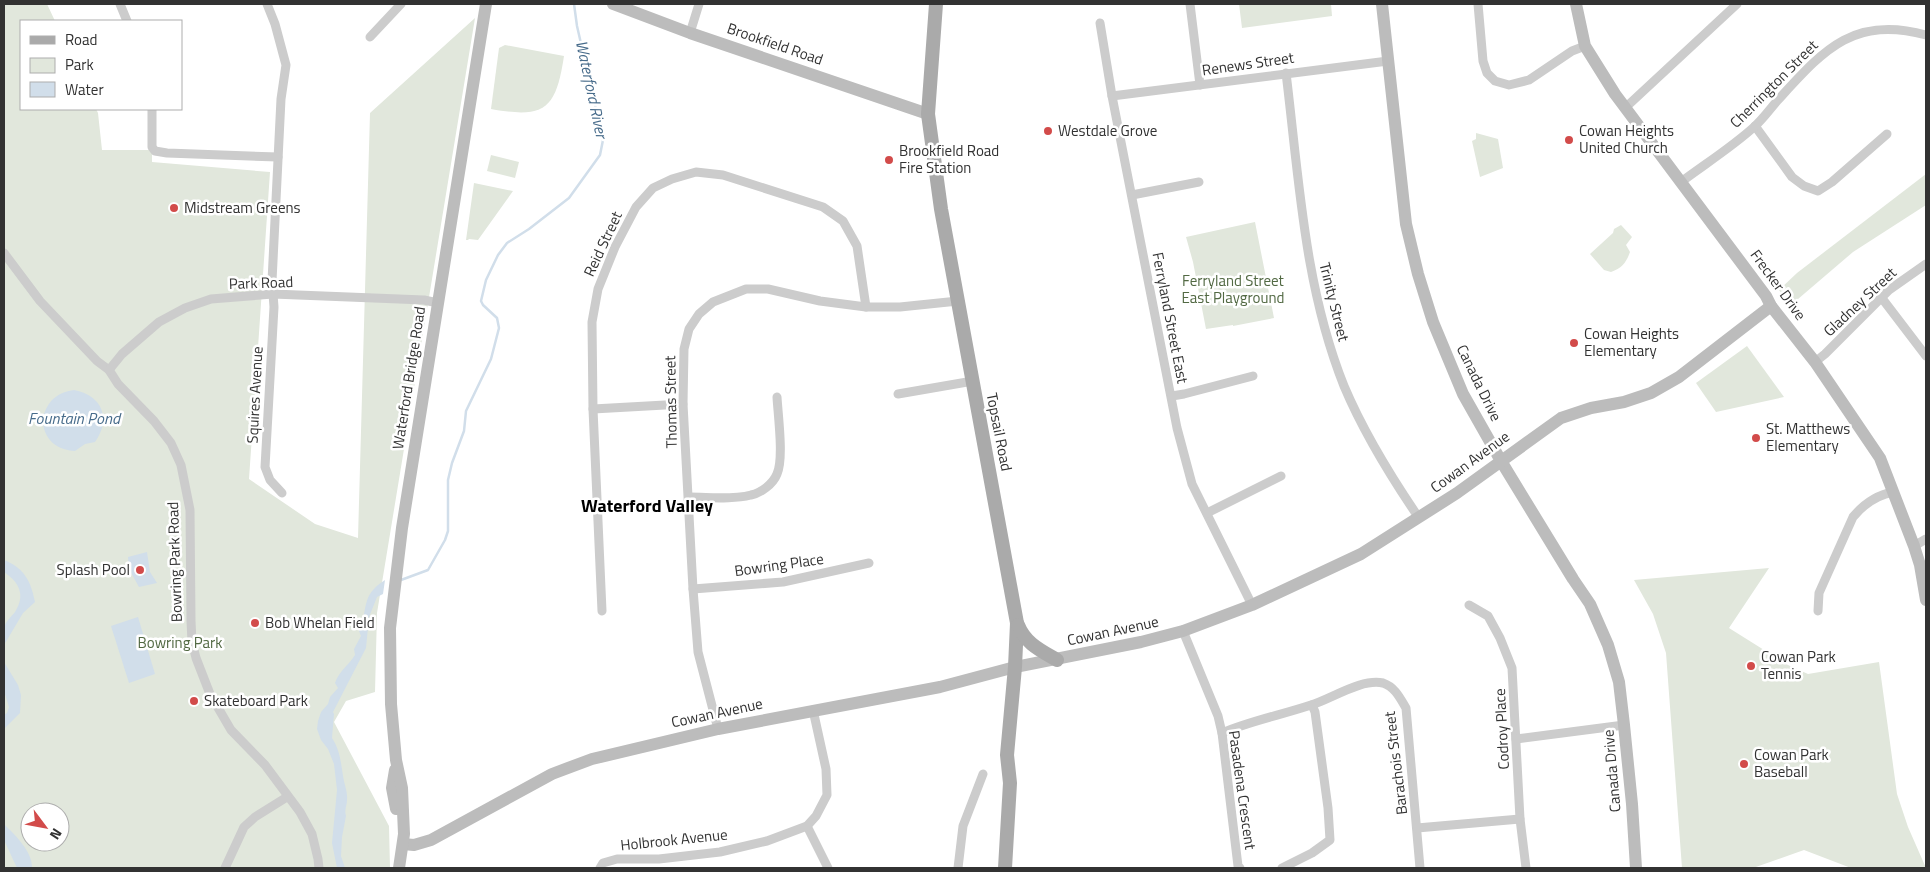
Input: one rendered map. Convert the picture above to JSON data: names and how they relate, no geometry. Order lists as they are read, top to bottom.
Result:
{
  "streets": {
    "main road": ["Topsail Road"],
    "street": [
      "Brookfield Road",
      "Renews Street",
      "Cherrington Street",
      "Reid Street",
      "Park Road",
      "Frecker Drive",
      "Trinity Street",
      "Gladney Street",
      "Ferryland Street East",
      "Waterford Bridge Road",
      "Canada Drive",
      "Squires Avenue",
      "Thomas Street",
      "Cowan Avenue",
      "Bowring Park Road",
      "Bowring Place",
      "Codroy Place",
      "Barachois Street",
      "Pasadena Crescent",
      "Holbrook Avenue"
    ]
  },
  "crossings": [
    ["Brookfield Road", "Topsail Road"],
    ["Renews Street", "Trinity Street"],
    ["Renews Street", "Ferryland Street East"],
    ["Renews Street", "Canada Drive"],
    ["Cherrington Street", "Frecker Drive"],
    ["Reid Street", "Thomas Street"],
    ["Park Road", "Waterford Bridge Road"],
    ["Park Road", "Squires Avenue"],
    ["Park Road", "Bowring Park Road"],
    ["Frecker Drive", "Gladney Street"],
    ["Frecker Drive", "Cowan Avenue"],
    ["Trinity Street", "Cowan Avenue"],
    ["Ferryland Street East", "Cowan Avenue"],
    ["Waterford Bridge Road", "Cowan Avenue"],
    ["Canada Drive", "Cowan Avenue"],
    ["Thomas Street", "Topsail Road"],
    ["Thomas Street", "Cowan Avenue"],
    ["Thomas Street", "Bowring Place"],
    ["Topsail Road", "Cowan Avenue"],
    ["Cowan Avenue", "Pasadena Crescent"],
    ["Barachois Street", "Pasadena Crescent"]
  ],
  "districts": ["Waterford Valley"],
  "water": ["Waterford River", "Fountain Pond"],
  "parks": ["Ferryland Street East Playground", "Bowring Park"],
  "places": [
    "Westdale Grove",
    "Cowan Heights United Church",
    "Brookfield Road Fire Station",
    "Midstream Greens",
    "Cowan Heights Elementary",
    "St. Matthews Elementary",
    "Splash Pool",
    "Bob Whelan Field",
    "Cowan Park Tennis",
    "Skateboard Park",
    "Cowan Park Baseball"
  ],
  "legend": ["Road", "Park", "Water"],
  "north": "bottom right"
}
